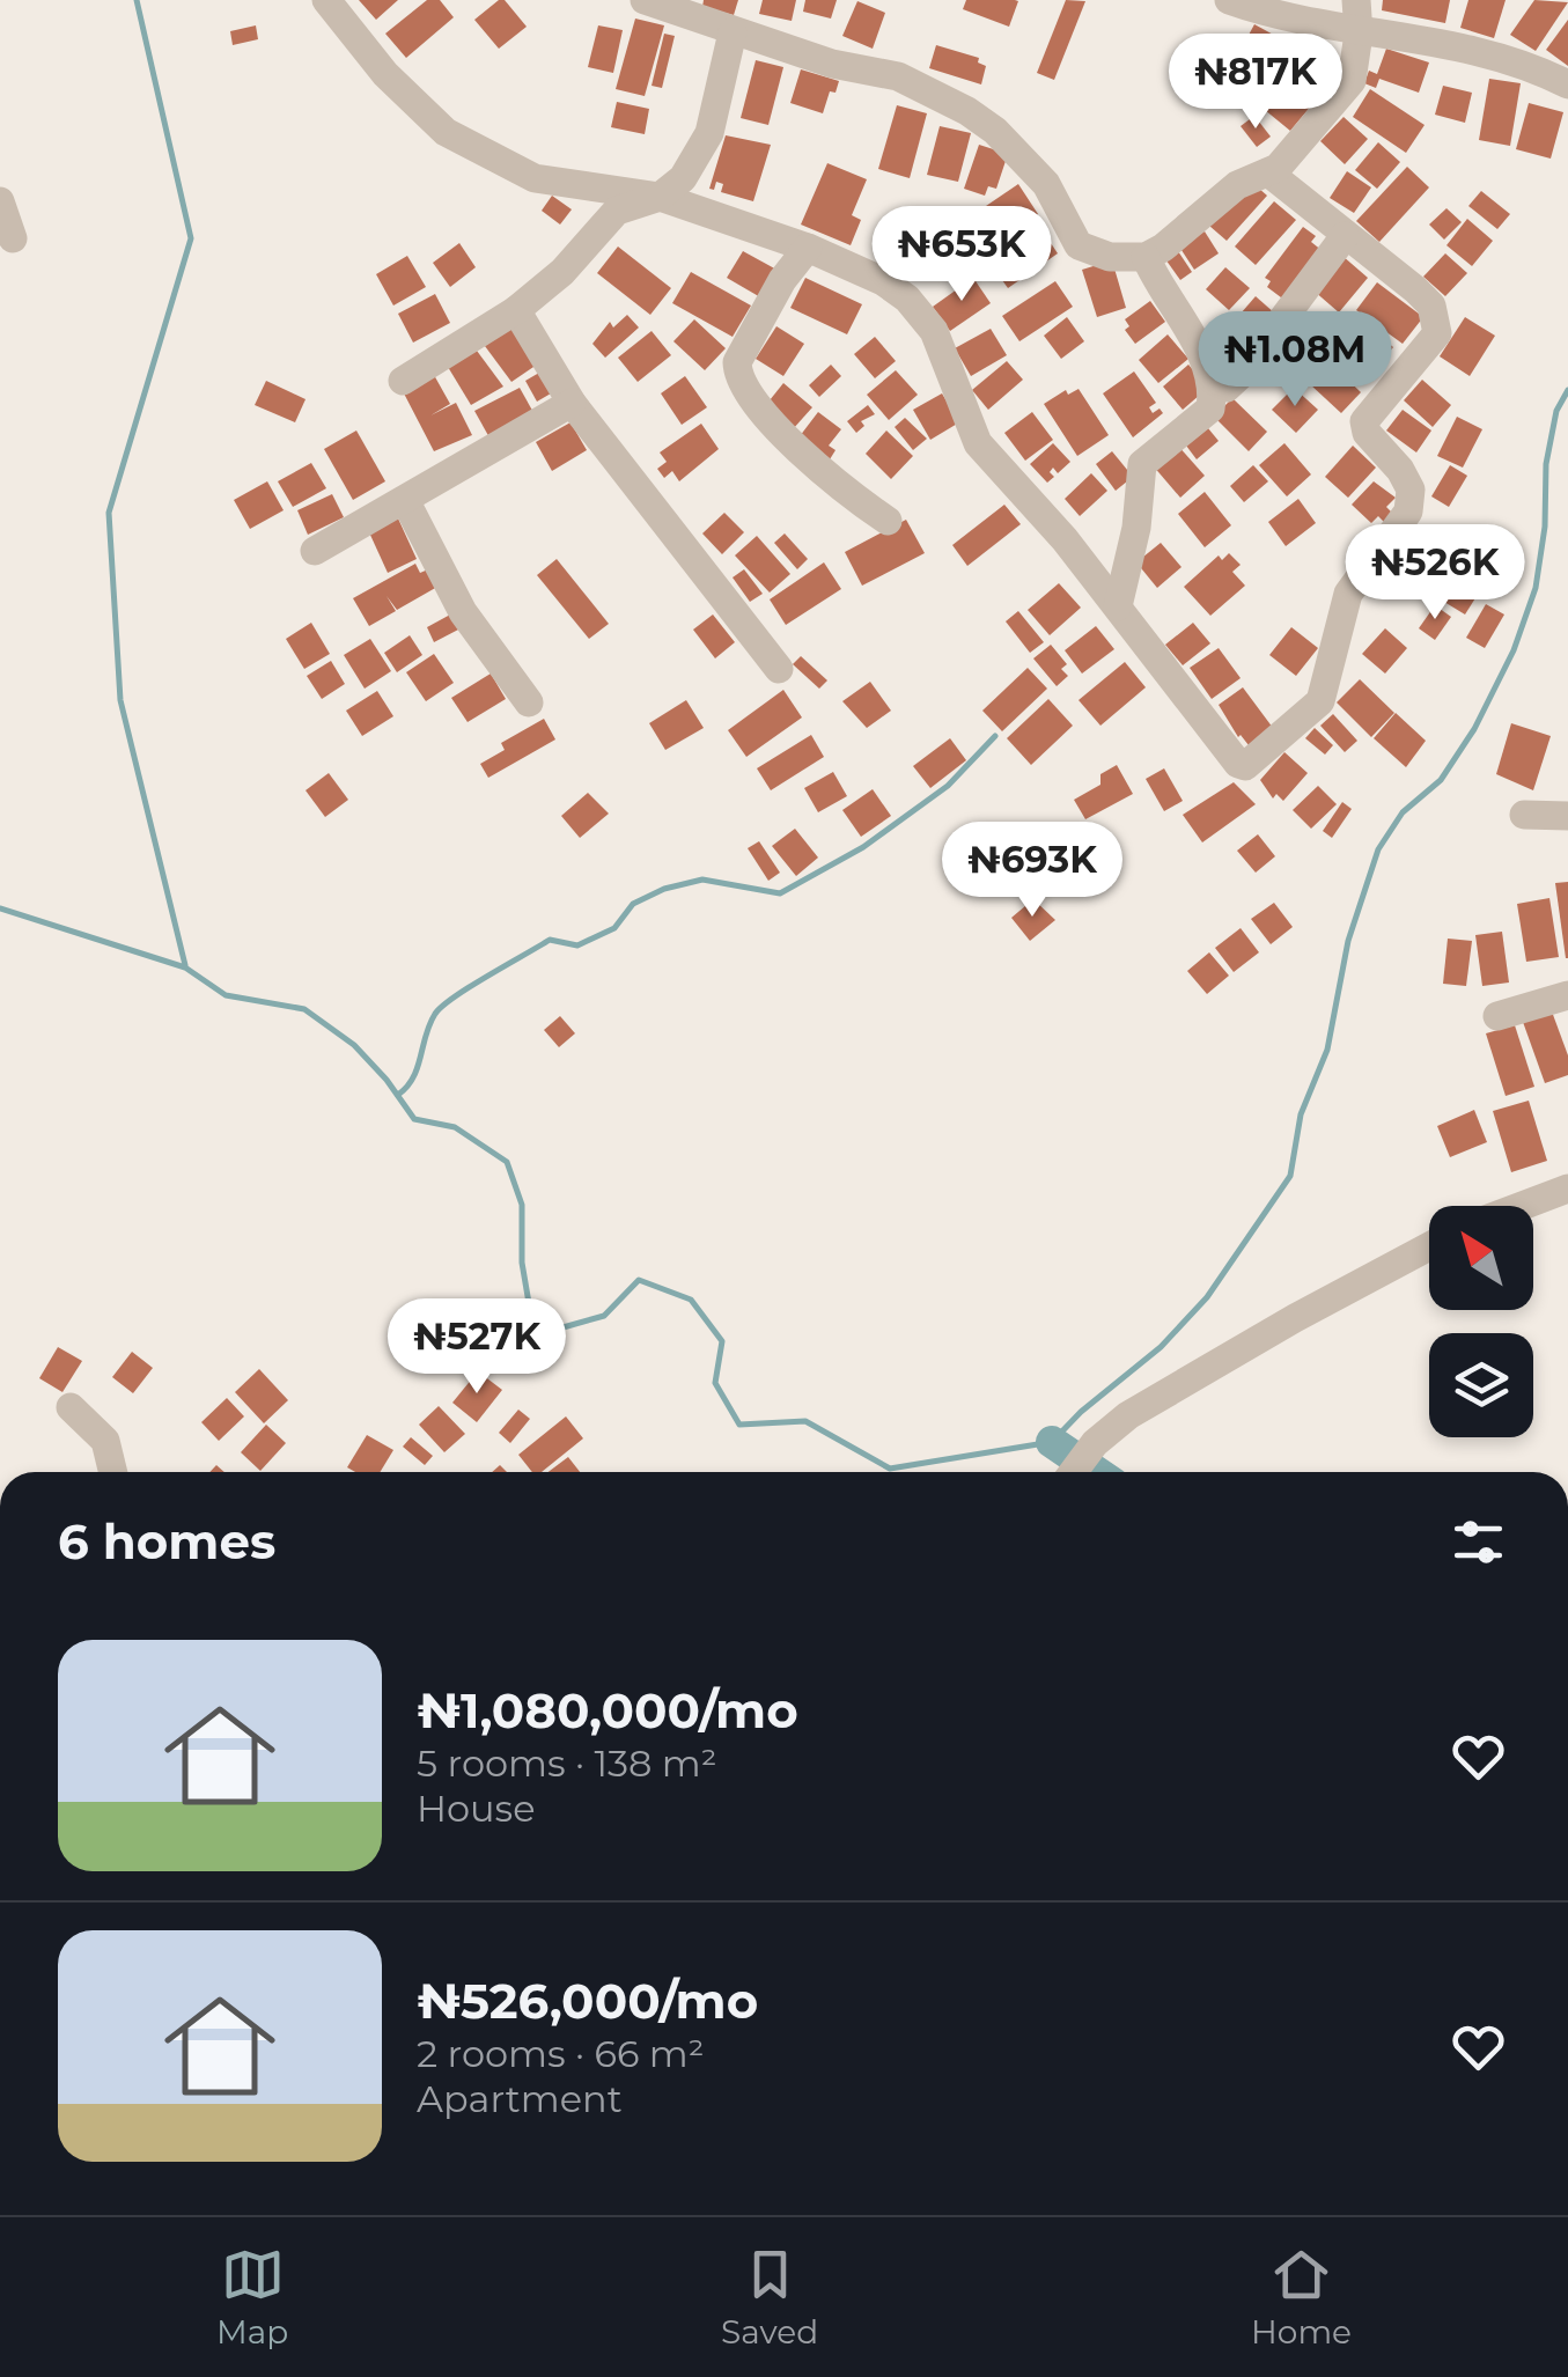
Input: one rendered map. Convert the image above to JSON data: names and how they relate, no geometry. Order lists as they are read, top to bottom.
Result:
{
  "north": "top left",
  "page": {
    "price": [
      "₦817K",
      "₦653K",
      "₦1.08M",
      "₦526K",
      "₦693K",
      "₦527K"
    ],
    "heading": "6 homes",
    "list": [
      {
        "name": "₦1,080,000/mo",
        "note": "5 rooms · 138 m² · House"
      },
      {
        "name": "₦526,000/mo",
        "note": "2 rooms · 66 m² · Apartment"
      }
    ],
    "tabs": ["Map", "Saved", "Home"]
  }
}
